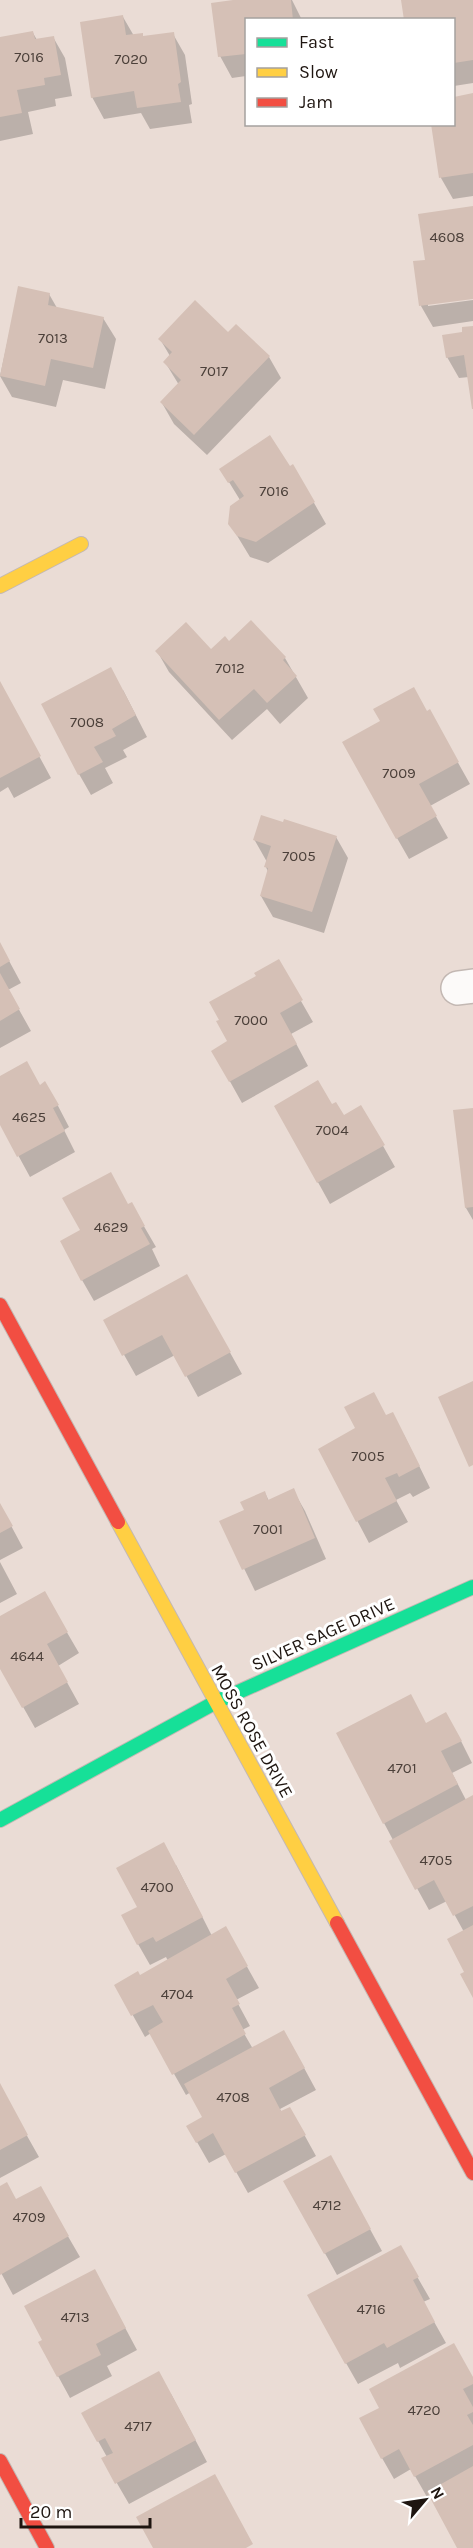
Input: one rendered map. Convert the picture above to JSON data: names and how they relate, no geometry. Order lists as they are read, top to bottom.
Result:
{
  "streets": {
    "street": ["SILVER SAGE DRIVE", "MOSS ROSE DRIVE"]
  },
  "crossings": [
    ["SILVER SAGE DRIVE", "MOSS ROSE DRIVE"]
  ],
  "house_numbers": [
    "7016",
    "7020",
    "4608",
    "7013",
    "7017",
    "7016",
    "7012",
    "7008",
    "7009",
    "7005",
    "7000",
    "4625",
    "7004",
    "4629",
    "7005",
    "7001",
    "4644",
    "4701",
    "4705",
    "4700",
    "4704",
    "4708",
    "4712",
    "4709",
    "4716",
    "4713",
    "4720",
    "4717"
  ],
  "legend": ["Fast", "Slow", "Jam"],
  "scale_bar": "20 m",
  "north": "top right"
}
